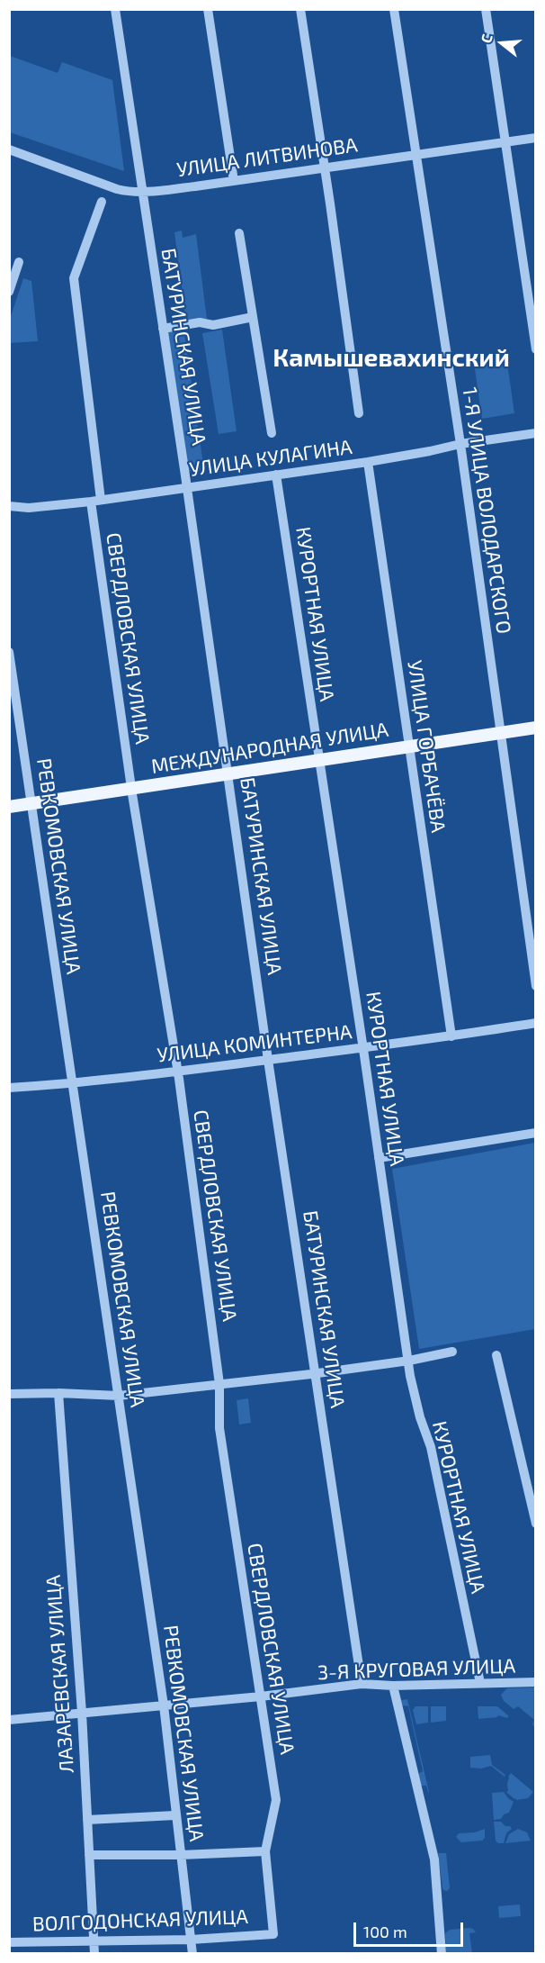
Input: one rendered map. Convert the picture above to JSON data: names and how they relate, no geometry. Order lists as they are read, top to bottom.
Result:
{
  "streets": {
    "main road": ["МЕЖДУНАРОДНАЯ УЛИЦА"],
    "street": [
      "УЛИЦА ЛИТВИНОВА",
      "БАТУРИНСКАЯ УЛИЦА",
      "УЛИЦА КУЛАГИНА",
      "1-Я УЛИЦА ВОЛОДАРСКОГО",
      "КУРОРТНАЯ УЛИЦА",
      "СВЕРДЛОВСКАЯ УЛИЦА",
      "УЛИЦА ГОРБАЧЁВА",
      "РЕВКОМОВСКАЯ УЛИЦА",
      "УЛИЦА КОМИНТЕРНА",
      "3-Я КРУГОВАЯ УЛИЦА",
      "ЛАЗАРЕВСКАЯ УЛИЦА",
      "ВОЛГОДОНСКАЯ УЛИЦА"
    ]
  },
  "crossings": [
    ["УЛИЦА ЛИТВИНОВА", "БАТУРИНСКАЯ УЛИЦА"],
    ["УЛИЦА ЛИТВИНОВА", "1-Я УЛИЦА ВОЛОДАРСКОГО"],
    ["БАТУРИНСКАЯ УЛИЦА", "УЛИЦА КУЛАГИНА"],
    ["БАТУРИНСКАЯ УЛИЦА", "МЕЖДУНАРОДНАЯ УЛИЦА"],
    ["БАТУРИНСКАЯ УЛИЦА", "УЛИЦА КОМИНТЕРНА"],
    ["БАТУРИНСКАЯ УЛИЦА", "3-Я КРУГОВАЯ УЛИЦА"],
    ["УЛИЦА КУЛАГИНА", "1-Я УЛИЦА ВОЛОДАРСКОГО"],
    ["УЛИЦА КУЛАГИНА", "КУРОРТНАЯ УЛИЦА"],
    ["УЛИЦА КУЛАГИНА", "СВЕРДЛОВСКАЯ УЛИЦА"],
    ["УЛИЦА КУЛАГИНА", "УЛИЦА ГОРБАЧЁВА"],
    ["1-Я УЛИЦА ВОЛОДАРСКОГО", "МЕЖДУНАРОДНАЯ УЛИЦА"],
    ["КУРОРТНАЯ УЛИЦА", "МЕЖДУНАРОДНАЯ УЛИЦА"],
    ["КУРОРТНАЯ УЛИЦА", "УЛИЦА КОМИНТЕРНА"],
    ["КУРОРТНАЯ УЛИЦА", "3-Я КРУГОВАЯ УЛИЦА"],
    ["СВЕРДЛОВСКАЯ УЛИЦА", "МЕЖДУНАРОДНАЯ УЛИЦА"],
    ["СВЕРДЛОВСКАЯ УЛИЦА", "УЛИЦА КОМИНТЕРНА"],
    ["СВЕРДЛОВСКАЯ УЛИЦА", "3-Я КРУГОВАЯ УЛИЦА"],
    ["СВЕРДЛОВСКАЯ УЛИЦА", "ВОЛГОДОНСКАЯ УЛИЦА"],
    ["УЛИЦА ГОРБАЧЁВА", "МЕЖДУНАРОДНАЯ УЛИЦА"],
    ["УЛИЦА ГОРБАЧЁВА", "УЛИЦА КОМИНТЕРНА"],
    ["МЕЖДУНАРОДНАЯ УЛИЦА", "РЕВКОМОВСКАЯ УЛИЦА"],
    ["РЕВКОМОВСКАЯ УЛИЦА", "УЛИЦА КОМИНТЕРНА"],
    ["РЕВКОМОВСКАЯ УЛИЦА", "3-Я КРУГОВАЯ УЛИЦА"],
    ["РЕВКОМОВСКАЯ УЛИЦА", "ВОЛГОДОНСКАЯ УЛИЦА"],
    ["3-Я КРУГОВАЯ УЛИЦА", "ЛАЗАРЕВСКАЯ УЛИЦА"],
    ["ЛАЗАРЕВСКАЯ УЛИЦА", "ВОЛГОДОНСКАЯ УЛИЦА"]
  ],
  "districts": ["Камышевахинский"],
  "scale_bar": "100 m",
  "north": "left"
}
